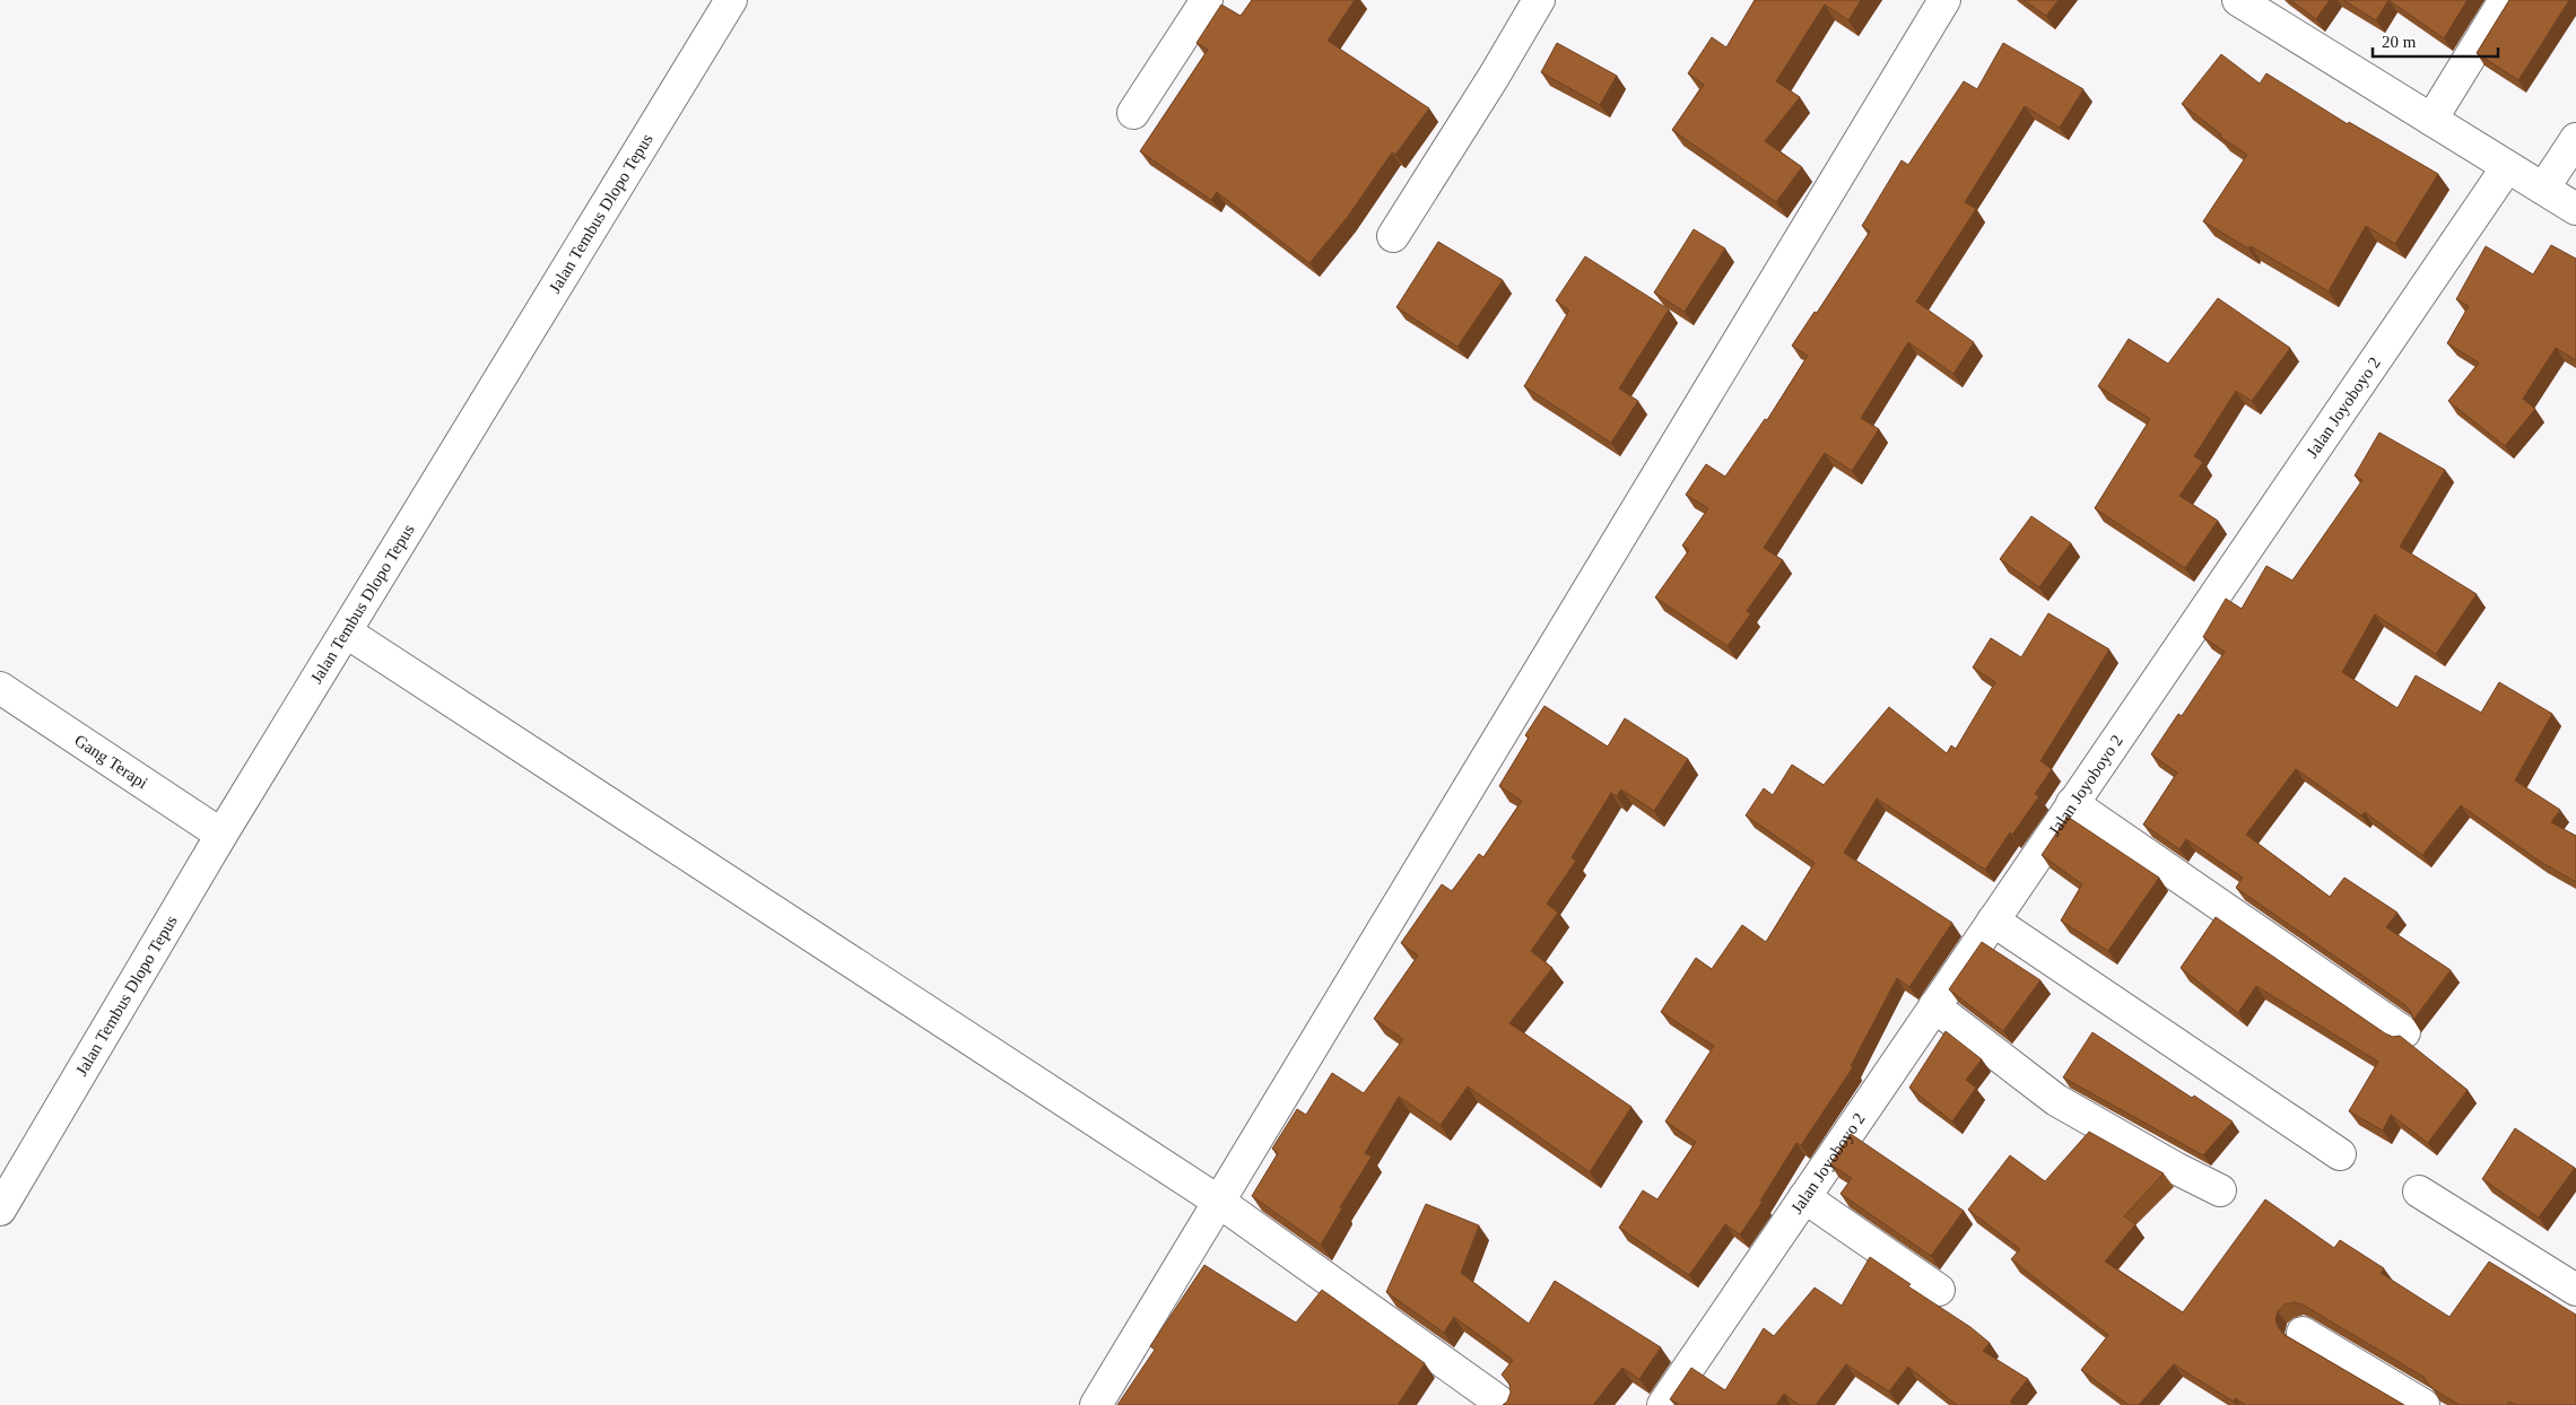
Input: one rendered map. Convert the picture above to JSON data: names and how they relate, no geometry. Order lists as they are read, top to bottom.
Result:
{
  "streets": {
    "street": ["Jalan Tembus Dlopo Tepus", "Jalan Joyoboyo 2", "Gang Terapi"]
  },
  "crossings": [
    ["Jalan Tembus Dlopo Tepus", "Gang Terapi"]
  ],
  "scale_bar": "20 m"
}
